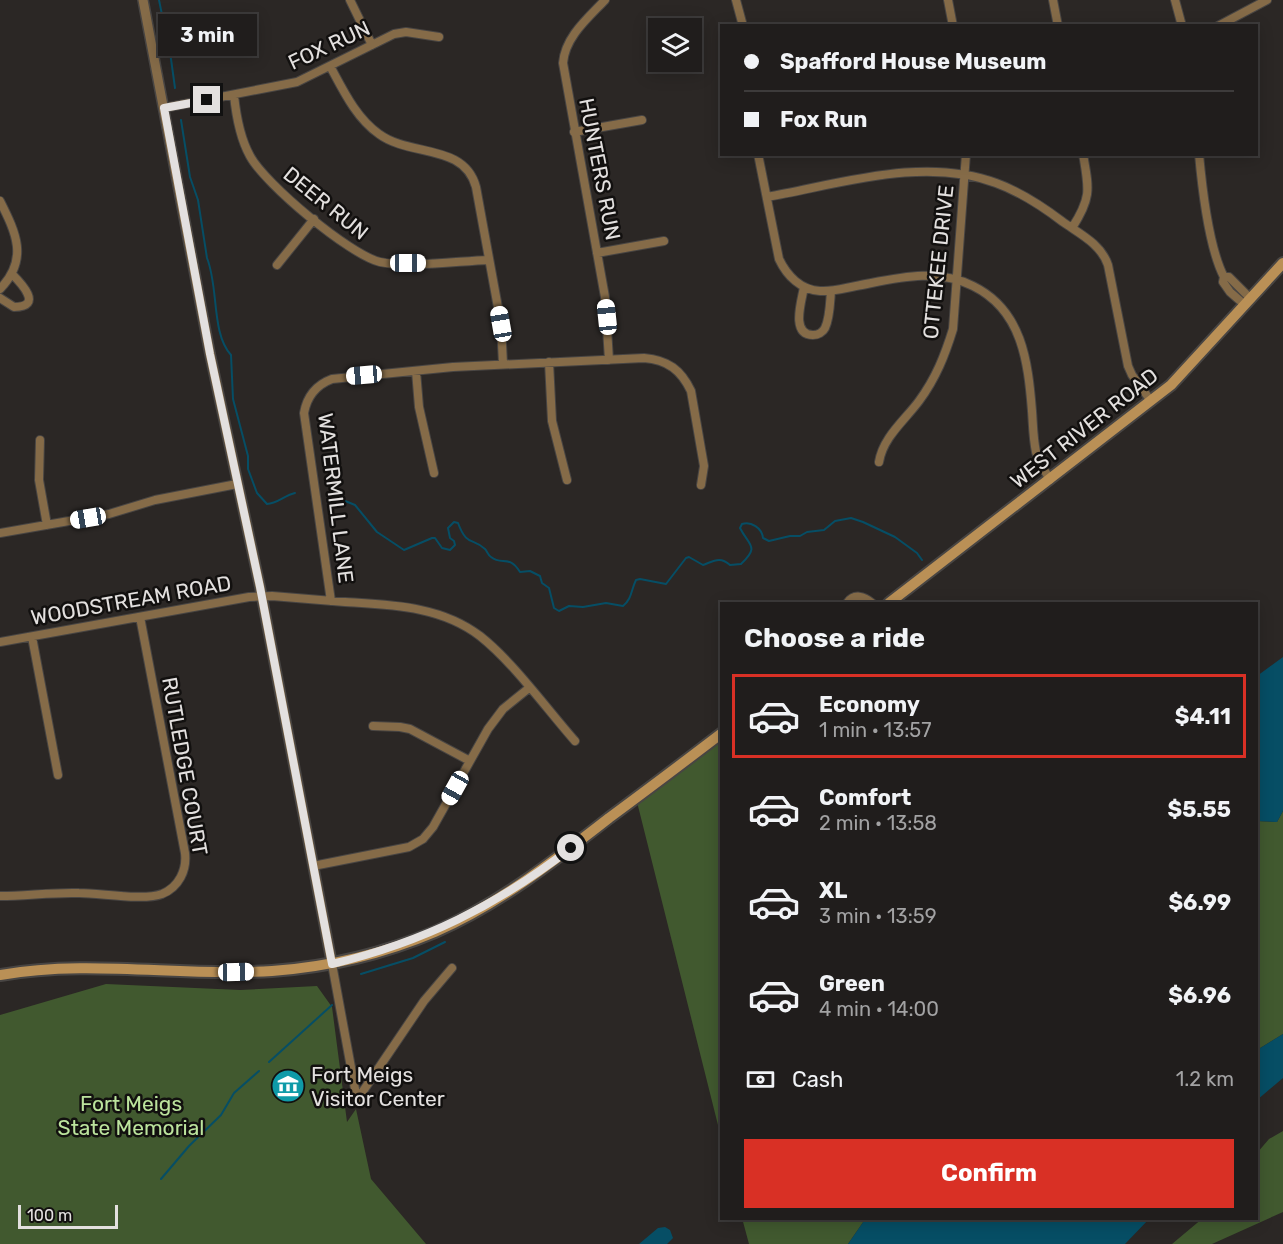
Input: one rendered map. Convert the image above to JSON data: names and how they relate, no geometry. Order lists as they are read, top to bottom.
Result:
{
  "streets": {
    "main road": ["WEST RIVER ROAD"],
    "street": [
      "FOX RUN",
      "HUNTERS RUN",
      "DEER RUN",
      "OTTEKEE DRIVE",
      "WATERMILL LANE",
      "WOODSTREAM ROAD",
      "RUTLEDGE COURT"
    ]
  },
  "crossings": [
    ["FOX RUN", "DEER RUN"],
    ["HUNTERS RUN", "WATERMILL LANE"],
    ["WATERMILL LANE", "WOODSTREAM ROAD"],
    ["WOODSTREAM ROAD", "RUTLEDGE COURT"]
  ],
  "parks": ["Fort Meigs State Memorial"],
  "places": {
    "museum": ["Fort Meigs Visitor Center"]
  },
  "scale_bar": "100 m",
  "page": {
    "bubble": "3 min",
    "banner": ["Spafford House Museum", "Fox Run"],
    "heading": "Choose a ride",
    "list": [
      {
        "name": "Economy",
        "note": "1 min · 13:57",
        "value": "$4.11"
      },
      {
        "name": "Comfort",
        "note": "2 min · 13:58",
        "value": "$5.55"
      },
      {
        "name": "XL",
        "note": "3 min · 13:59",
        "value": "$6.99"
      },
      {
        "name": "Green",
        "note": "4 min · 14:00",
        "value": "$6.96"
      }
    ],
    "pay": ["Cash", "1.2 km"],
    "buttons": "Confirm",
    "scale": "100 m"
  }
}
